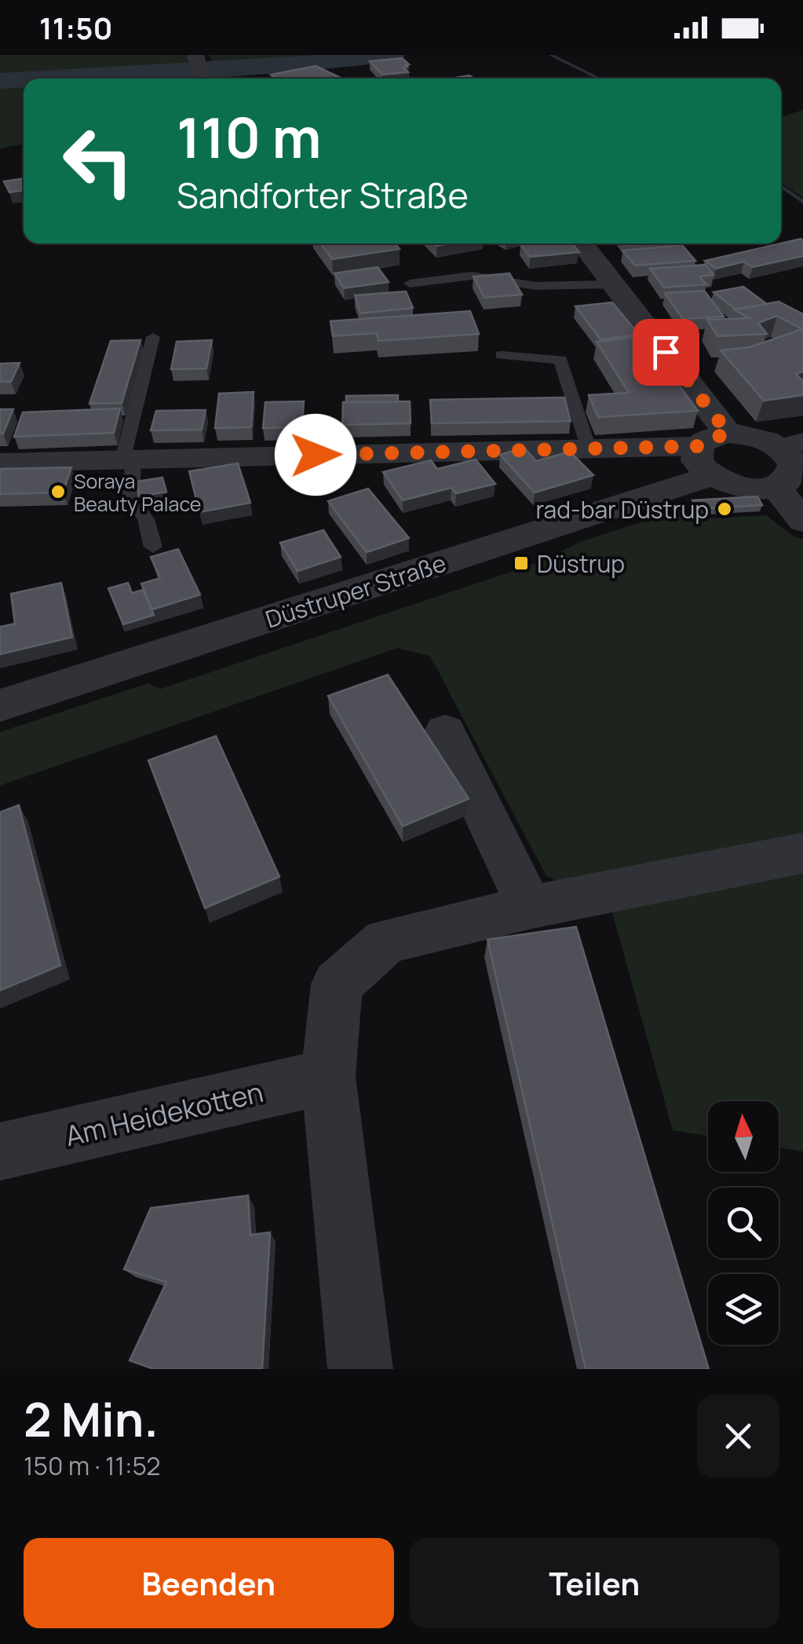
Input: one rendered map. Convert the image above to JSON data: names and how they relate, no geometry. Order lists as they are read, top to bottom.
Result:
{
  "streets": {
    "street": ["Düstruper Straße", "Am Heidekotten"]
  },
  "places": {
    "other": ["Soraya Beauty Palace", "rad-bar Düstrup"],
    "transit": ["Düstrup"]
  },
  "north": "top",
  "page": {
    "status": "11:50",
    "turn": ["110 m", "Sandforter Straße"],
    "heading": ["2 Min.", "150 m · 11:52"],
    "buttons": ["Beenden", "Teilen"]
  }
}
